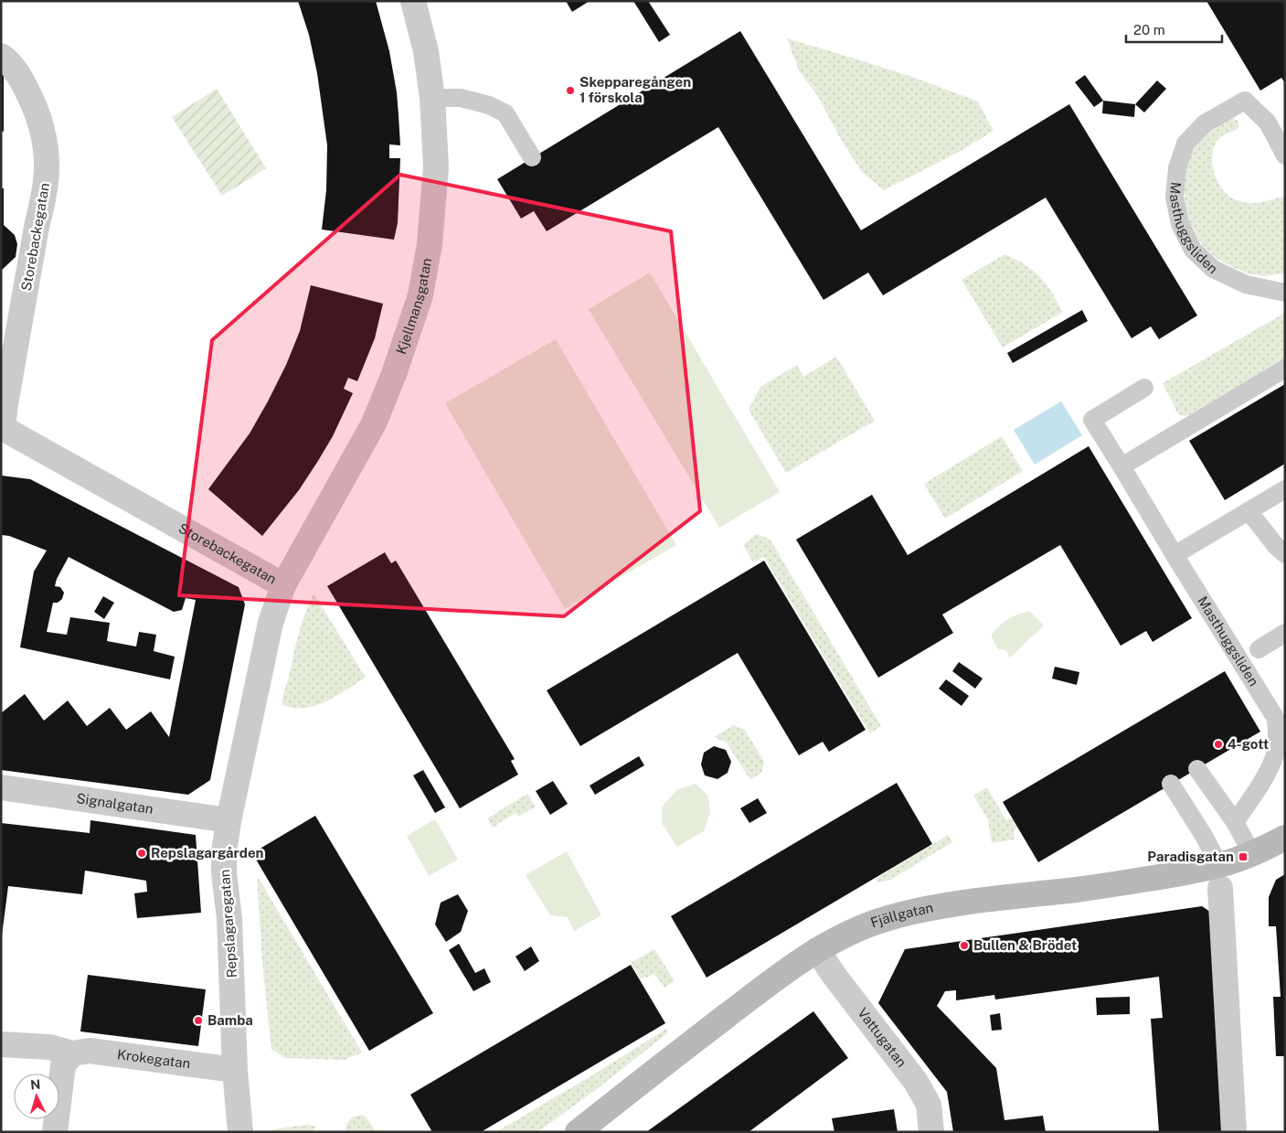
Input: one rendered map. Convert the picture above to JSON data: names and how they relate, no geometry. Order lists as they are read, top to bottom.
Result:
{
  "streets": {
    "street": [
      "Storebackegatan",
      "Kjellmansgatan",
      "Signalgatan",
      "Fjällgatan",
      "Repslagaregatan",
      "Vattugatan",
      "Krokegatan"
    ],
    "lane": ["Masthuggsliden"]
  },
  "crossings": [
    ["Storebackegatan", "Kjellmansgatan"],
    ["Storebackegatan", "Repslagaregatan"],
    ["Kjellmansgatan", "Repslagaregatan"],
    ["Signalgatan", "Repslagaregatan"],
    ["Fjällgatan", "Vattugatan"],
    ["Repslagaregatan", "Krokegatan"]
  ],
  "places": {
    "other": [
      "Skepparegången 1 förskola",
      "4-gott",
      "Repslagargården",
      "Bullen & Brödet",
      "Bamba"
    ],
    "transit": ["Paradisgatan"]
  },
  "scale_bar": "20 m",
  "north": "top"
}
